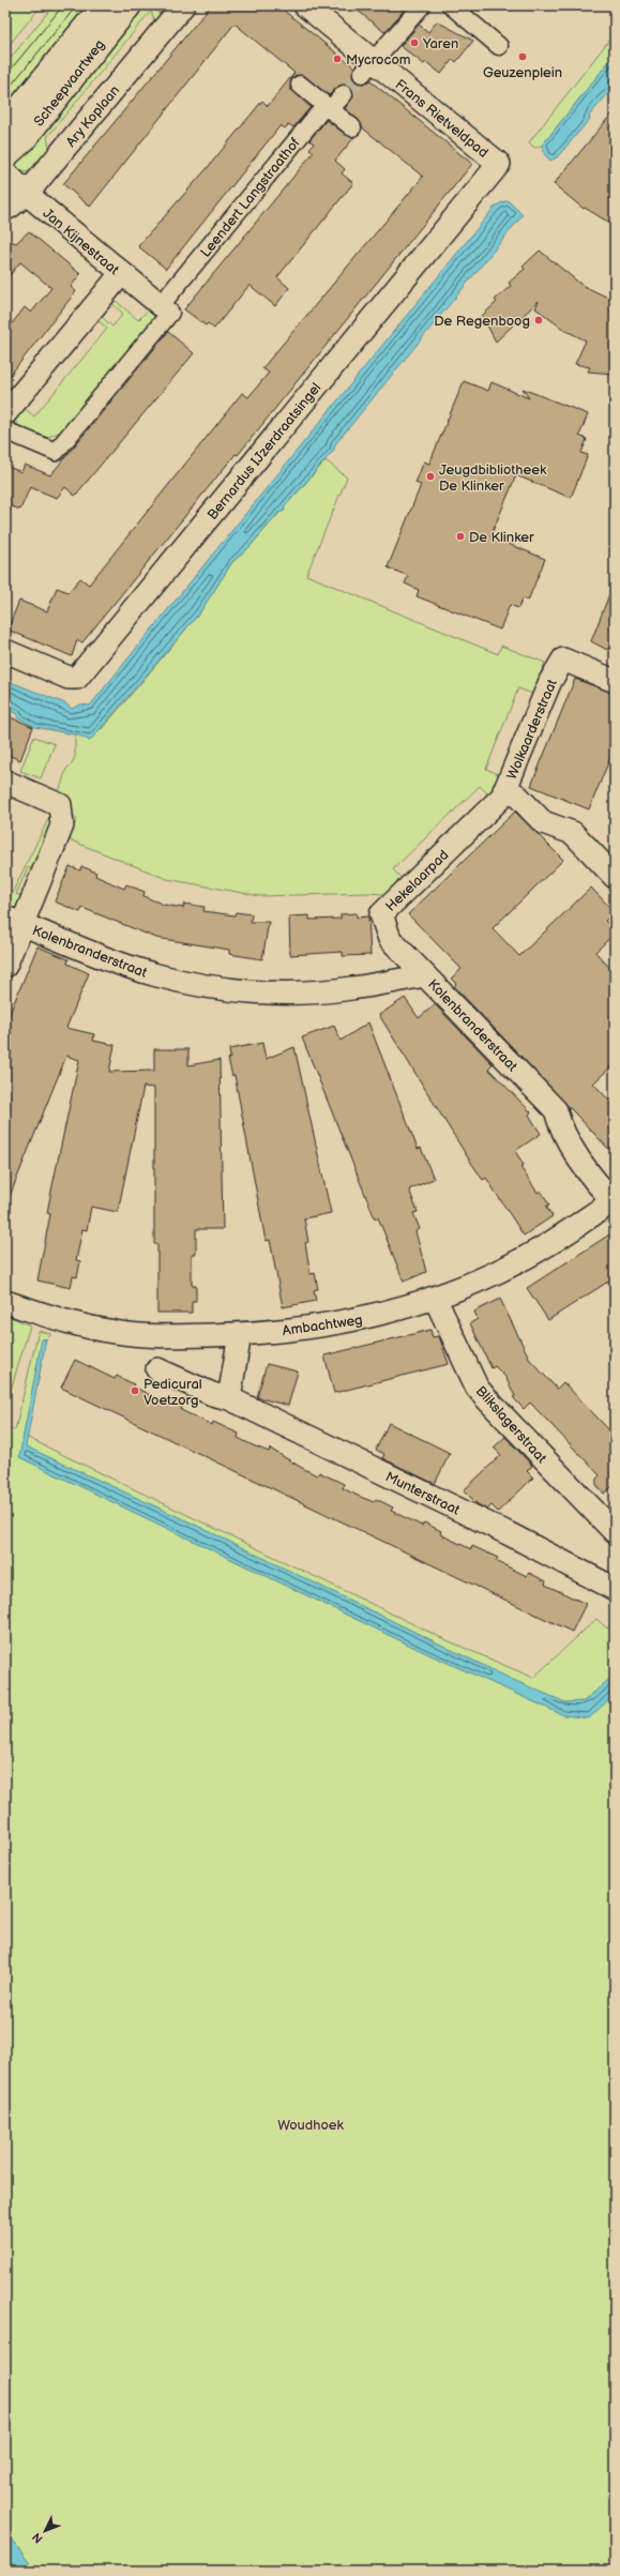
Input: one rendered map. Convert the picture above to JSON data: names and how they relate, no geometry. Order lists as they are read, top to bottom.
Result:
{
  "streets": {
    "street": [
      "Scheepvaartweg",
      "Ary Koplaan",
      "Frans Rietveldpad",
      "Leendert Langstraathof",
      "Jan Kijnestraat",
      "Bernardus IJzerdraatsingel",
      "Wolkaarderstraat",
      "Hekelaarpad",
      "Kolenbranderstraat",
      "Ambachtweg",
      "Blikslagerstraat",
      "Munterstraat"
    ]
  },
  "crossings": [
    ["Ary Koplaan", "Jan Kijnestraat"],
    ["Frans Rietveldpad", "Bernardus IJzerdraatsingel"],
    ["Leendert Langstraathof", "Jan Kijnestraat"],
    ["Wolkaarderstraat", "Hekelaarpad"],
    ["Hekelaarpad", "Kolenbranderstraat"],
    ["Kolenbranderstraat", "Ambachtweg"],
    ["Ambachtweg", "Blikslagerstraat"]
  ],
  "parks": ["Woudhoek"],
  "places": [
    "Yaren",
    "Geuzenplein",
    "Mycrocom",
    "De Regenboog",
    "Jeugdbibliotheek De Klinker",
    "De Klinker",
    "Pedicural Voetzorg"
  ],
  "north": "bottom left"
}
